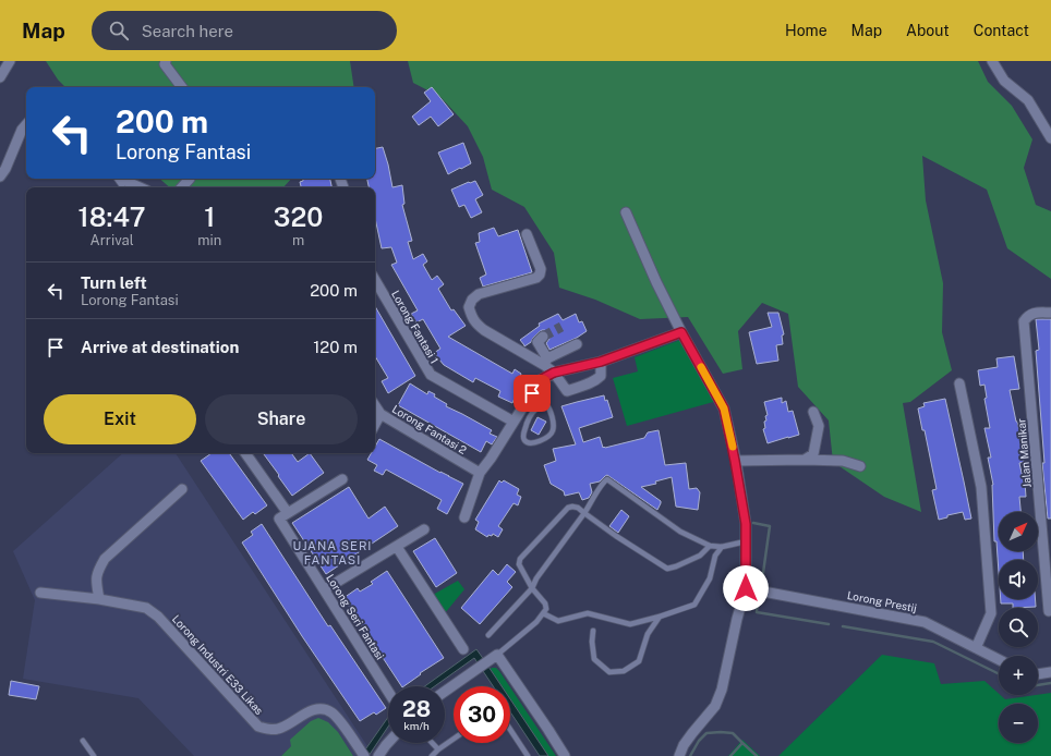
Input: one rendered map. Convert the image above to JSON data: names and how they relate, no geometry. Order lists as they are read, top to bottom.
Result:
{
  "streets": {
    "street": [
      "Lorong Fantasi 1",
      "Lorong Fantasi 2",
      "Jalan Manikar",
      "Lorong Prestij",
      "Lorong Seri Fantasi",
      "Lorong Industri E33 Likas"
    ]
  },
  "districts": ["UJANA SERI FANTASI"],
  "north": "top right",
  "page": {
    "header": "Map",
    "search": "Search here",
    "nav": [
      "Home",
      "Map",
      "About",
      "Contact"
    ],
    "turn": ["200 m", "Lorong Fantasi"],
    "eta": [
      "18:47",
      "Arrival",
      "1",
      "min",
      "320",
      "m"
    ],
    "list": [
      {
        "name": "Turn left",
        "note": "Lorong Fantasi",
        "value": "200 m"
      },
      {
        "name": "Arrive at destination",
        "value": "120 m"
      }
    ],
    "buttons": ["Exit", "Share"],
    "map_buttons": ["+", "−"],
    "speed": "28 km/h",
    "limit": "30"
  }
}
